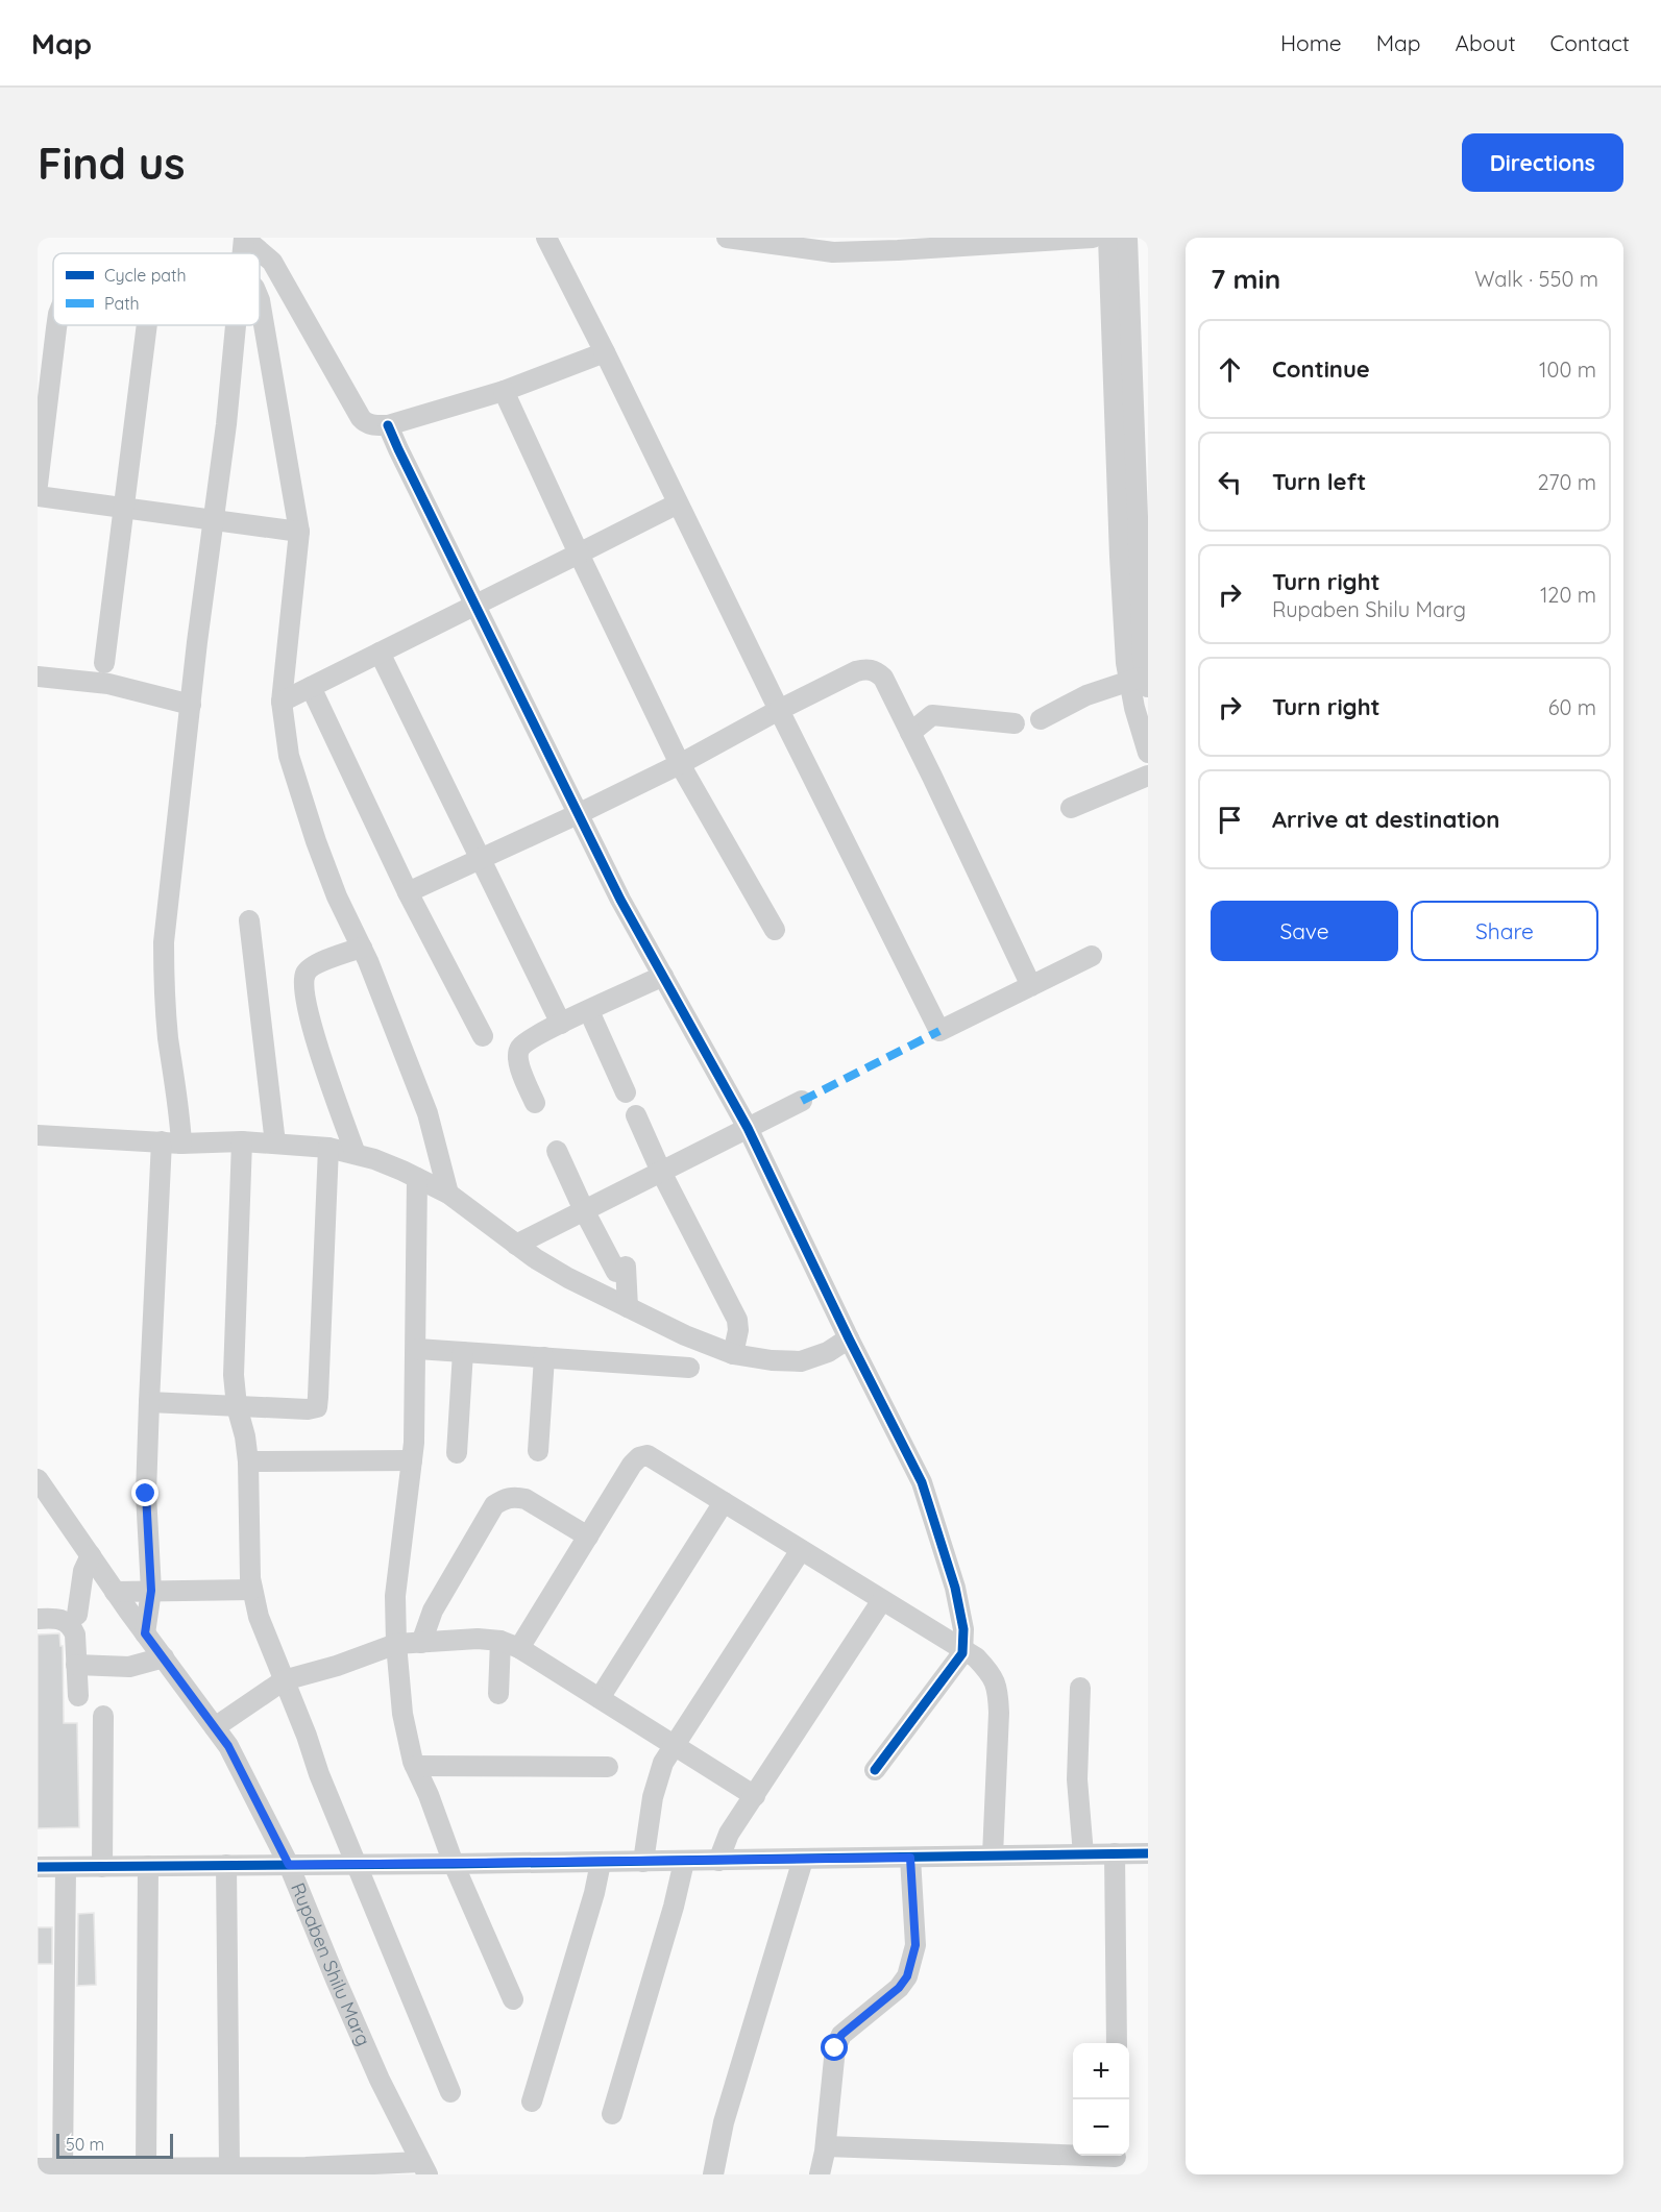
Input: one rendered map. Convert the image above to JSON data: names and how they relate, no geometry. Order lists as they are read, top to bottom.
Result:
{
  "streets": {
    "street": ["Rupaben Shilu Marg"]
  },
  "legend": ["Cycle path", "Path"],
  "scale_bar": "50 m",
  "page": {
    "header": "Map",
    "nav": [
      "Home",
      "Map",
      "About",
      "Contact"
    ],
    "buttons": [
      "Directions",
      ["Save", "Share"]
    ],
    "title": "Find us",
    "heading": ["7 min", "Walk · 550 m"],
    "list": [
      ["Continue", "100 m"],
      ["Turn left", "270 m"],
      ["Turn right", "Rupaben Shilu Marg", "120 m"],
      ["Turn right", "60 m"],
      "Arrive at destination"
    ],
    "map_buttons": ["+", "−"],
    "scale": "50 m"
  }
}
